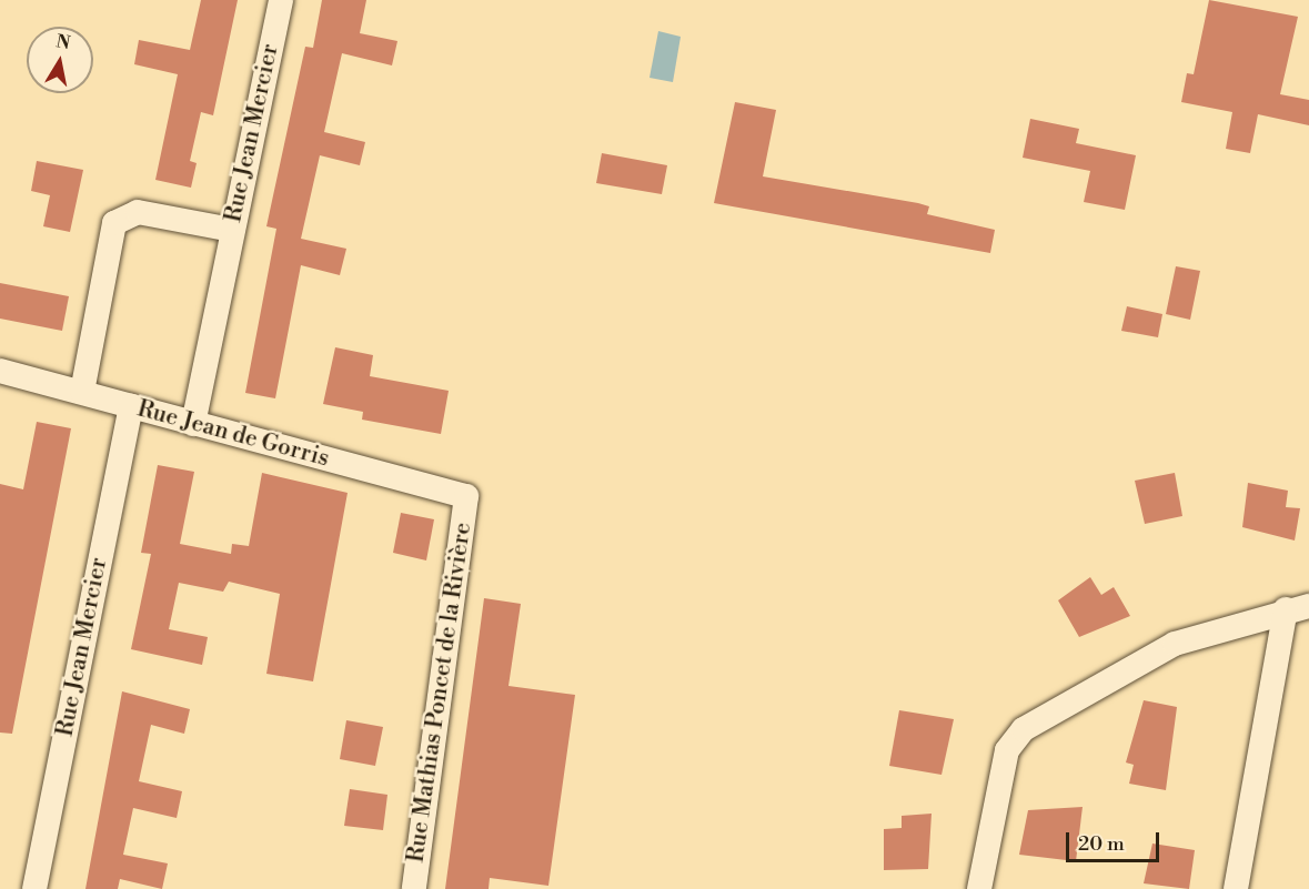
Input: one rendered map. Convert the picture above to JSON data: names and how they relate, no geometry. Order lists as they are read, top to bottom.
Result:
{
  "streets": {
    "street": ["Rue Jean Mercier", "Rue Jean de Gorris", "Rue Mathias Poncet de la Rivière"]
  },
  "crossings": [
    ["Rue Jean Mercier", "Rue Jean de Gorris"],
    ["Rue Jean de Gorris", "Rue Mathias Poncet de la Rivière"]
  ],
  "scale_bar": "20 m",
  "north": "top"
}
